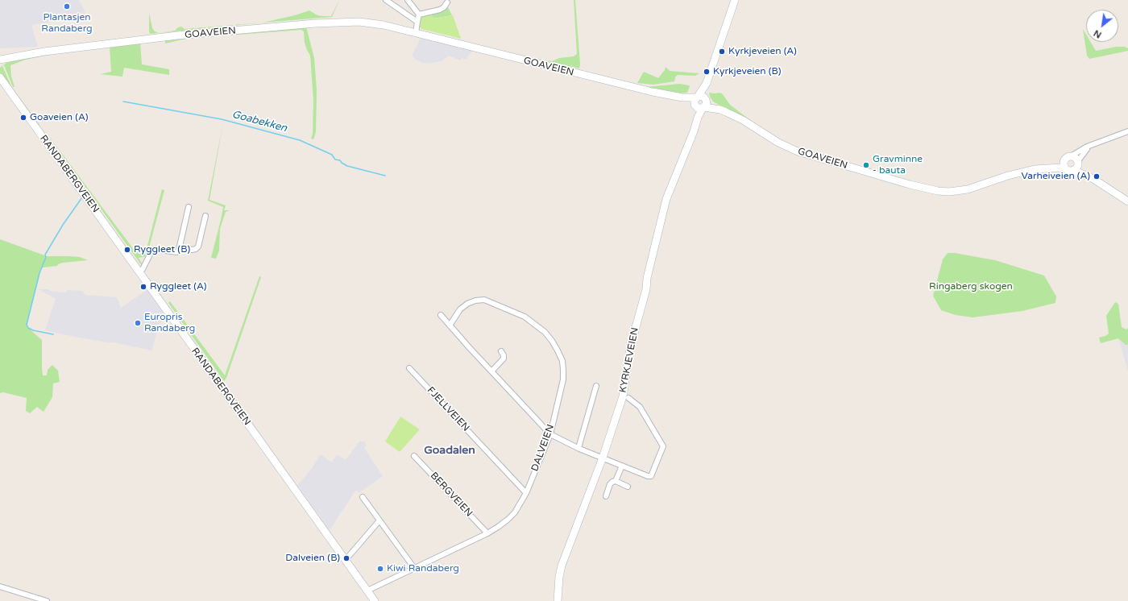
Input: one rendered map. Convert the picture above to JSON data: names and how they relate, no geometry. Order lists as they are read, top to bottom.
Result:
{
  "streets": {
    "main road": ["GOAVEIEN", "RANDABERGVEIEN", "KYRKJEVEIEN"],
    "street": ["FJELLVEIEN", "DALVEIEN", "BERGVEIEN"]
  },
  "crossings": [
    ["GOAVEIEN", "KYRKJEVEIEN"],
    ["RANDABERGVEIEN", "DALVEIEN"],
    ["FJELLVEIEN", "DALVEIEN"],
    ["DALVEIEN", "BERGVEIEN"]
  ],
  "districts": ["Goadalen"],
  "water": ["Goabekken"],
  "parks": ["Ringaberg skogen"],
  "places": [
    "Plantasjen Randaberg",
    "Kyrkjeveien (A)",
    "Kyrkjeveien (B)",
    "Goaveien (A)",
    "Gravminne - bauta",
    "Varheiveien (A)",
    "Ryggleet (B)",
    "Ryggleet (A)",
    "Europris Randaberg",
    "Dalveien (B)",
    "Kiwi Randaberg"
  ],
  "north": "bottom left"
}
